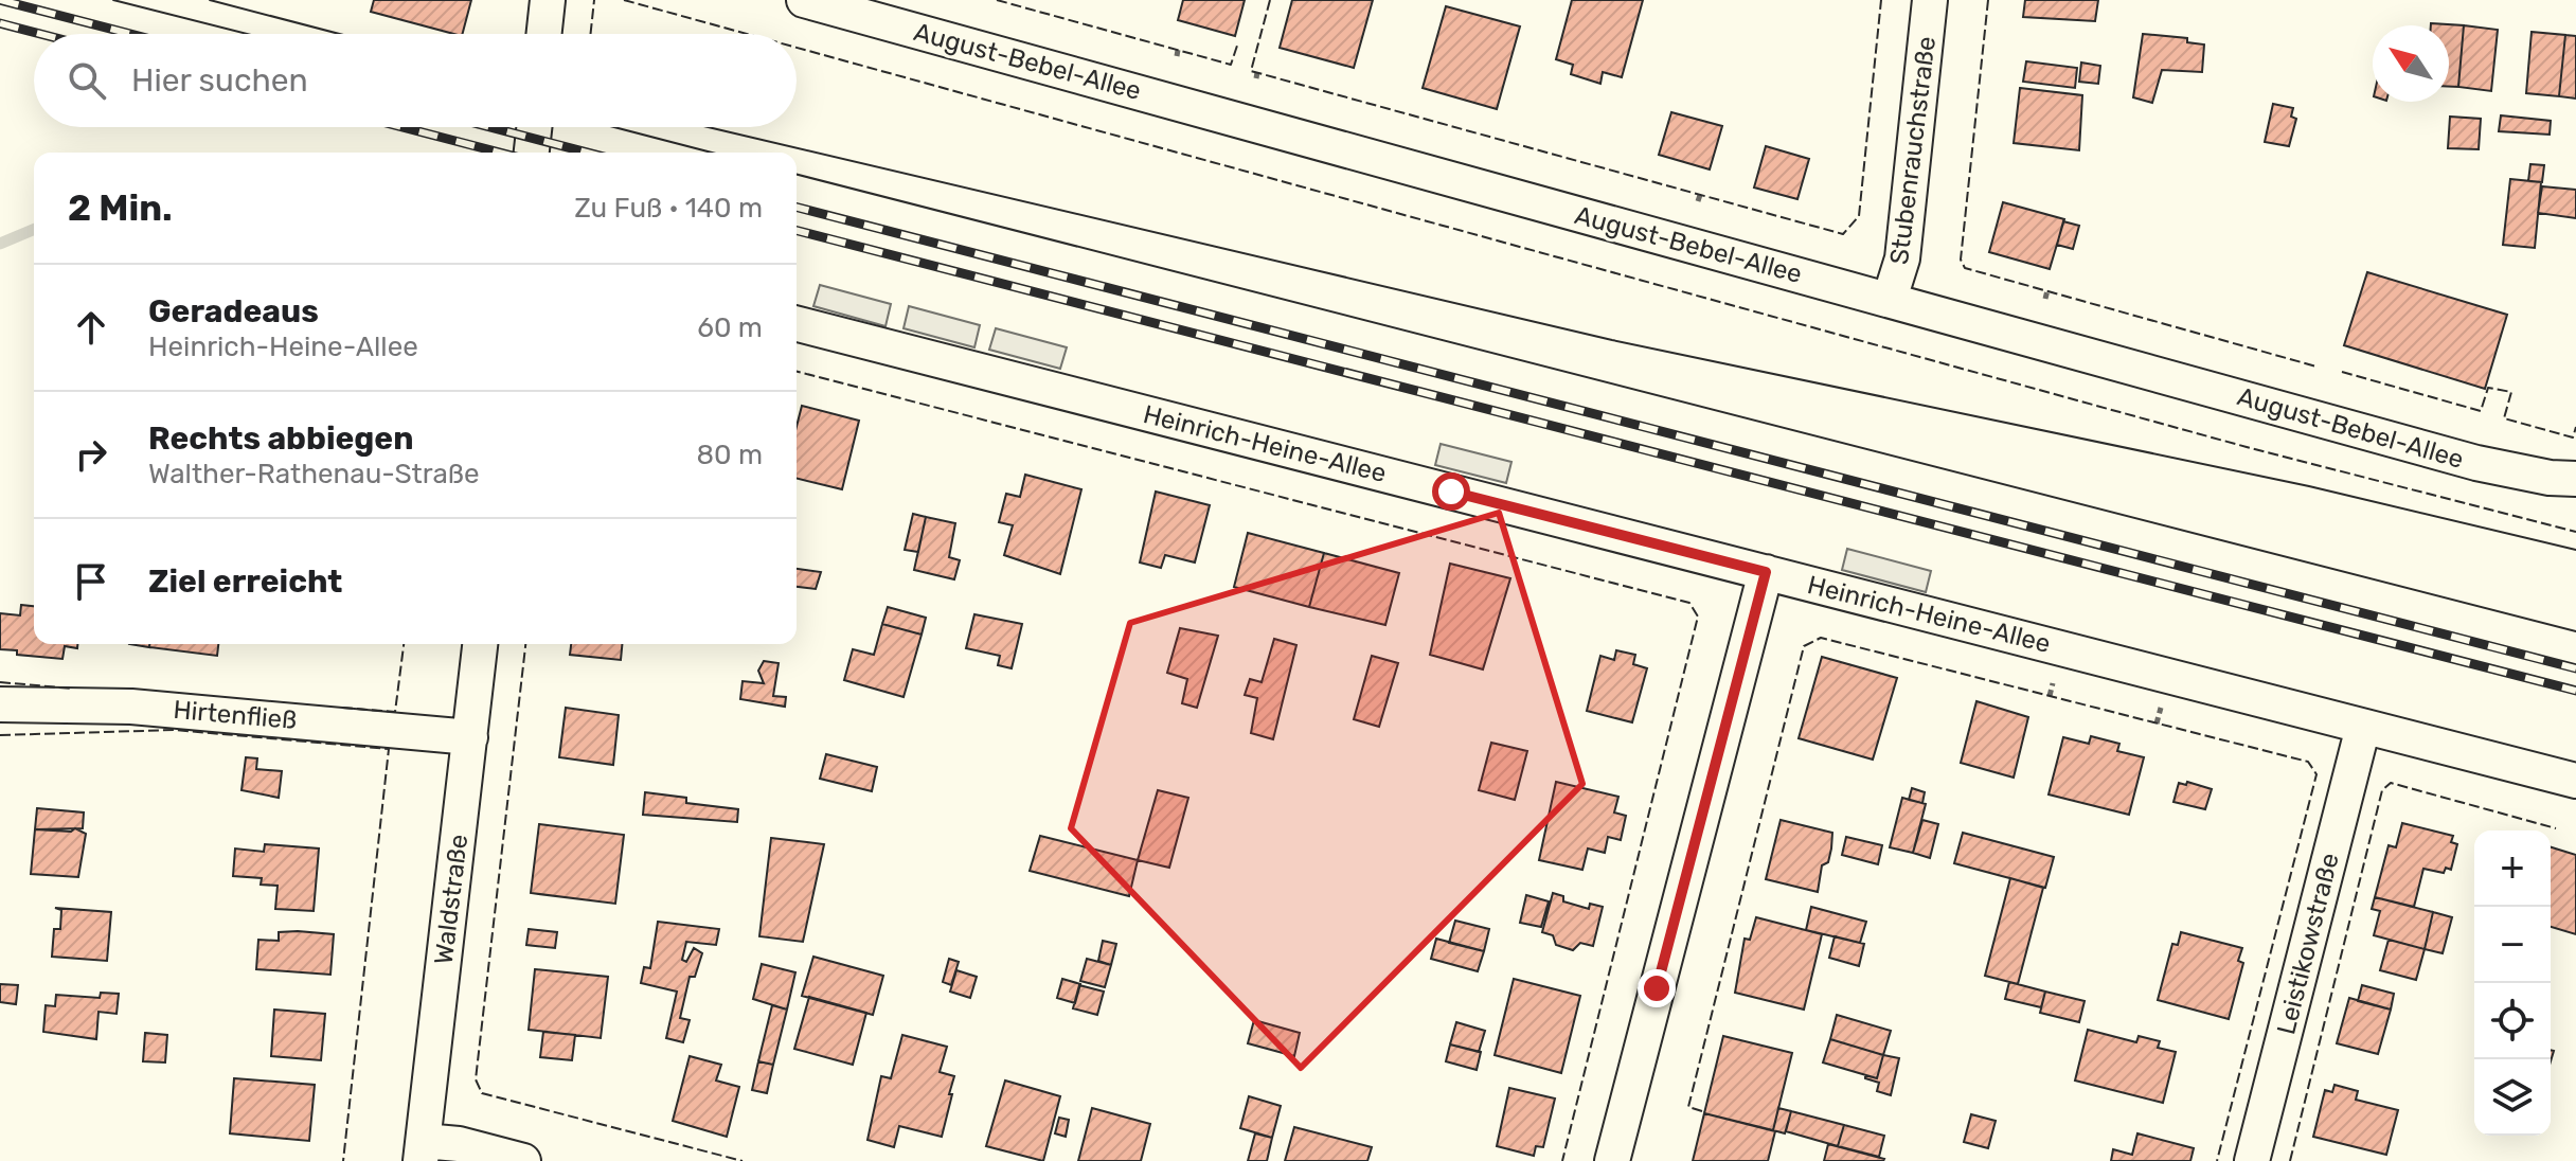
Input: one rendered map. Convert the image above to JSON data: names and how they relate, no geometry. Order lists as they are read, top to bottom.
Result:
{
  "streets": {
    "street": [
      "August-Bebel-Allee",
      "Stubenrauchstraße",
      "Heinrich-Heine-Allee",
      "Hirtenfließ",
      "Waldstraße",
      "Leistikowstraße"
    ]
  },
  "crossings": [
    ["August-Bebel-Allee", "Stubenrauchstraße"],
    ["Heinrich-Heine-Allee", "Leistikowstraße"],
    ["Hirtenfließ", "Waldstraße"]
  ],
  "north": "top left",
  "page": {
    "search": "Hier suchen",
    "heading": ["2 Min.", "Zu Fuß · 140 m"],
    "list": [
      ["Geradeaus", "Heinrich-Heine-Allee", "60 m"],
      ["Rechts abbiegen", "Walther-Rathenau-Straße", "80 m"],
      "Ziel erreicht"
    ],
    "map_buttons": ["+", "−"]
  }
}
